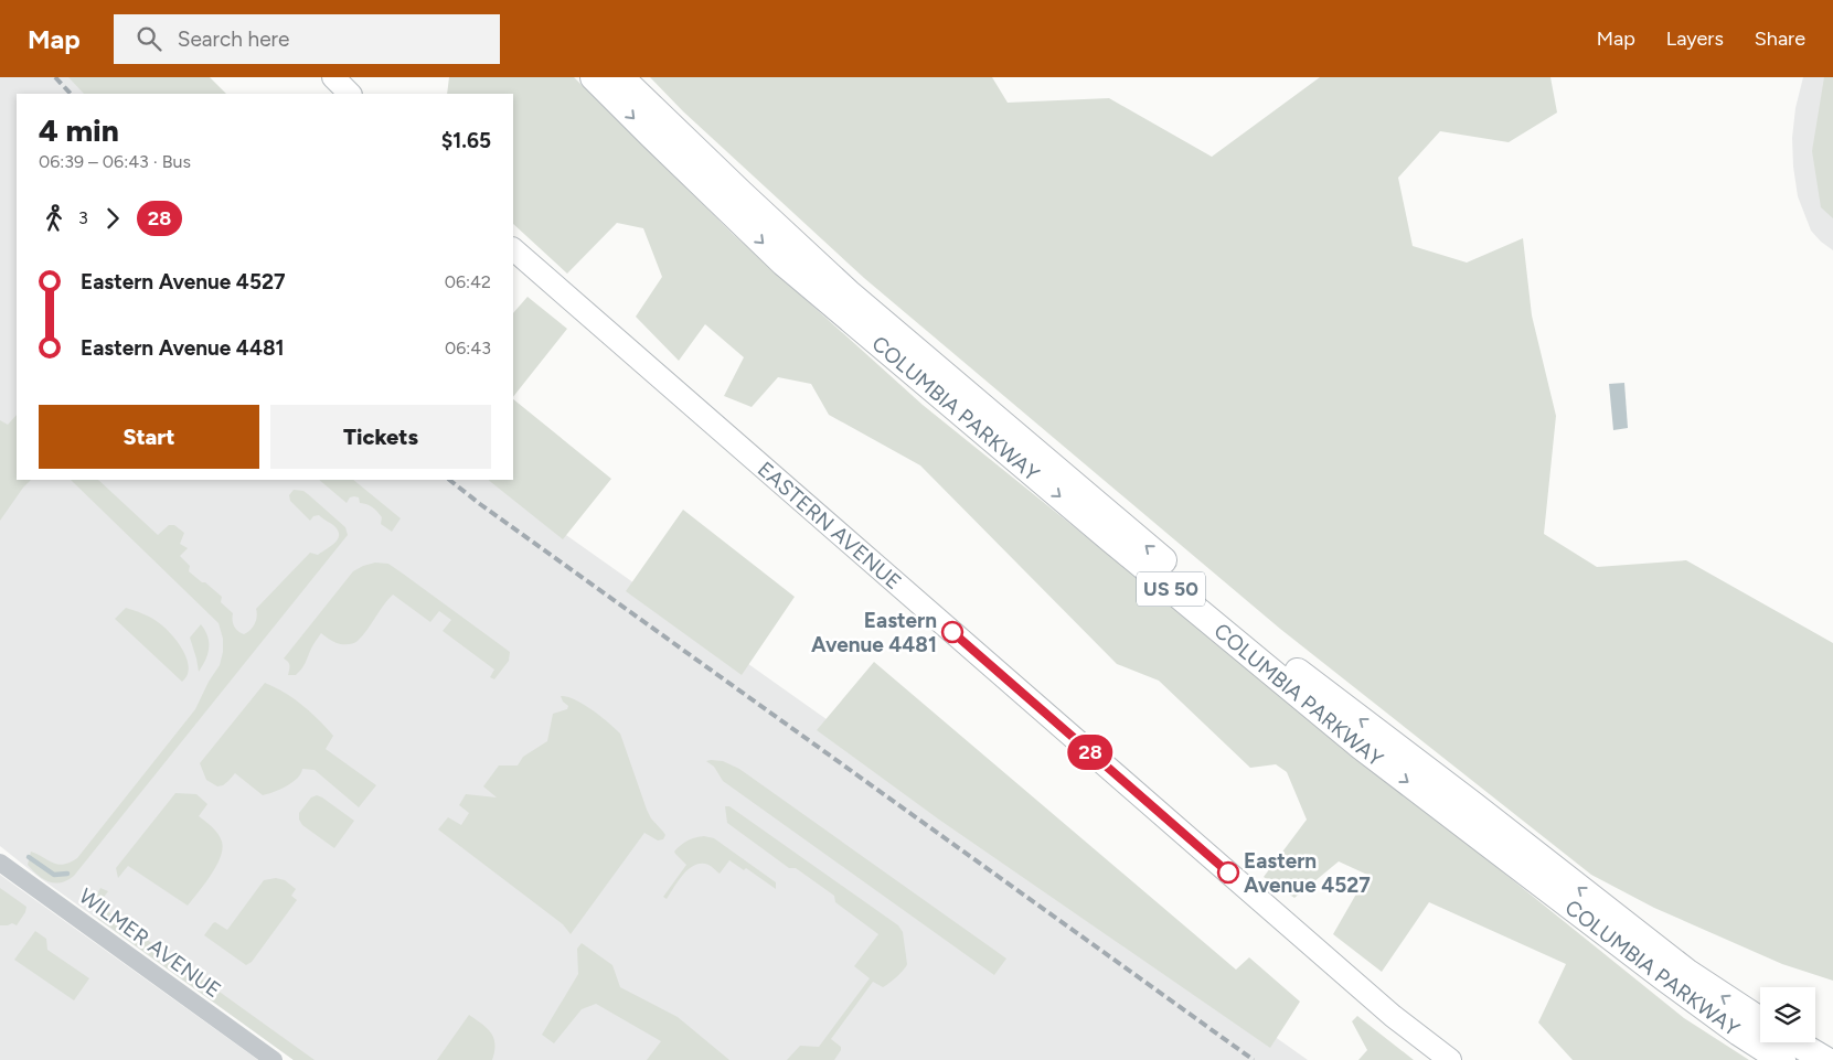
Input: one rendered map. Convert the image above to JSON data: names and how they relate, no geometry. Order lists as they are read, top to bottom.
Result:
{
  "streets": {
    "highway": ["COLUMBIA PARKWAY", "US 50"],
    "main road": ["EASTERN AVENUE"],
    "street": ["WILMER AVENUE"]
  },
  "places": ["Eastern Avenue 4481", "Eastern Avenue 4527"],
  "lines": ["bus line 28"],
  "page": {
    "header": "Map",
    "search": "Search here",
    "nav": ["Map", "Layers", "Share"],
    "on_map": "28",
    "heading": ["4 min", "06:39 – 06:43 · Bus", "$1.65"],
    "legs": ["3", "28"],
    "list": [
      {
        "name": "Eastern Avenue 4527",
        "value": "06:42"
      },
      {
        "name": "Eastern Avenue 4481",
        "value": "06:43"
      }
    ],
    "buttons": ["Start", "Tickets"]
  }
}
